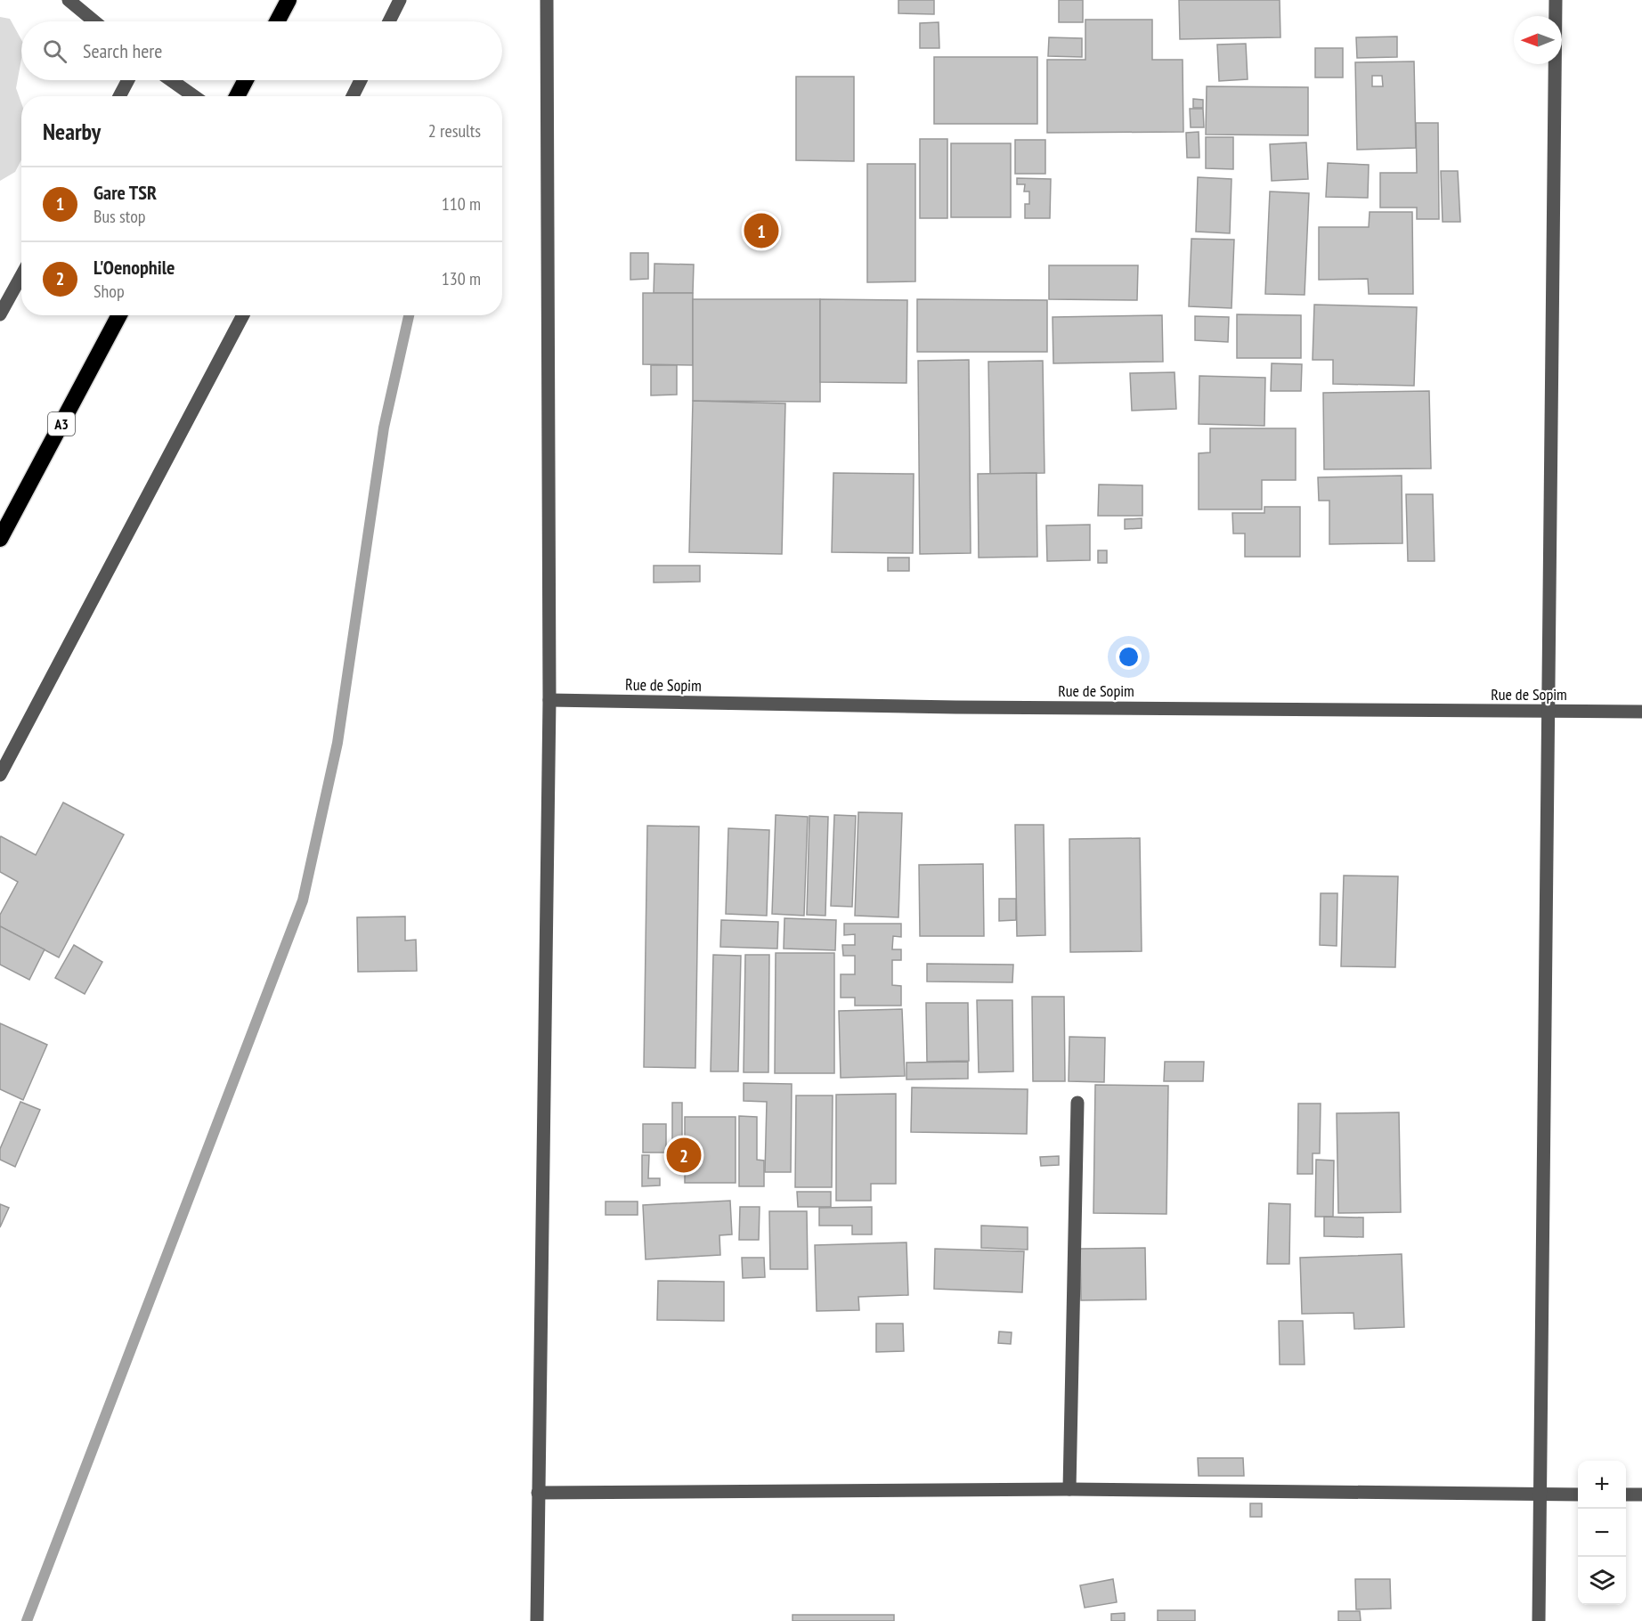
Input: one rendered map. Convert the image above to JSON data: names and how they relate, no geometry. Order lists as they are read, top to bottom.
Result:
{
  "streets": {
    "highway": ["A3"],
    "street": ["Rue de Sopim"]
  },
  "north": "left",
  "page": {
    "search": "Search here",
    "heading": ["Nearby", "2 results"],
    "list": [
      {
        "mark": "1",
        "name": "Gare TSR",
        "note": "Bus stop",
        "value": "110 m"
      },
      {
        "mark": "2",
        "name": "L'Oenophile",
        "note": "Shop",
        "value": "130 m"
      }
    ],
    "pins": ["1", "2"],
    "map_buttons": ["+", "−"]
  }
}
